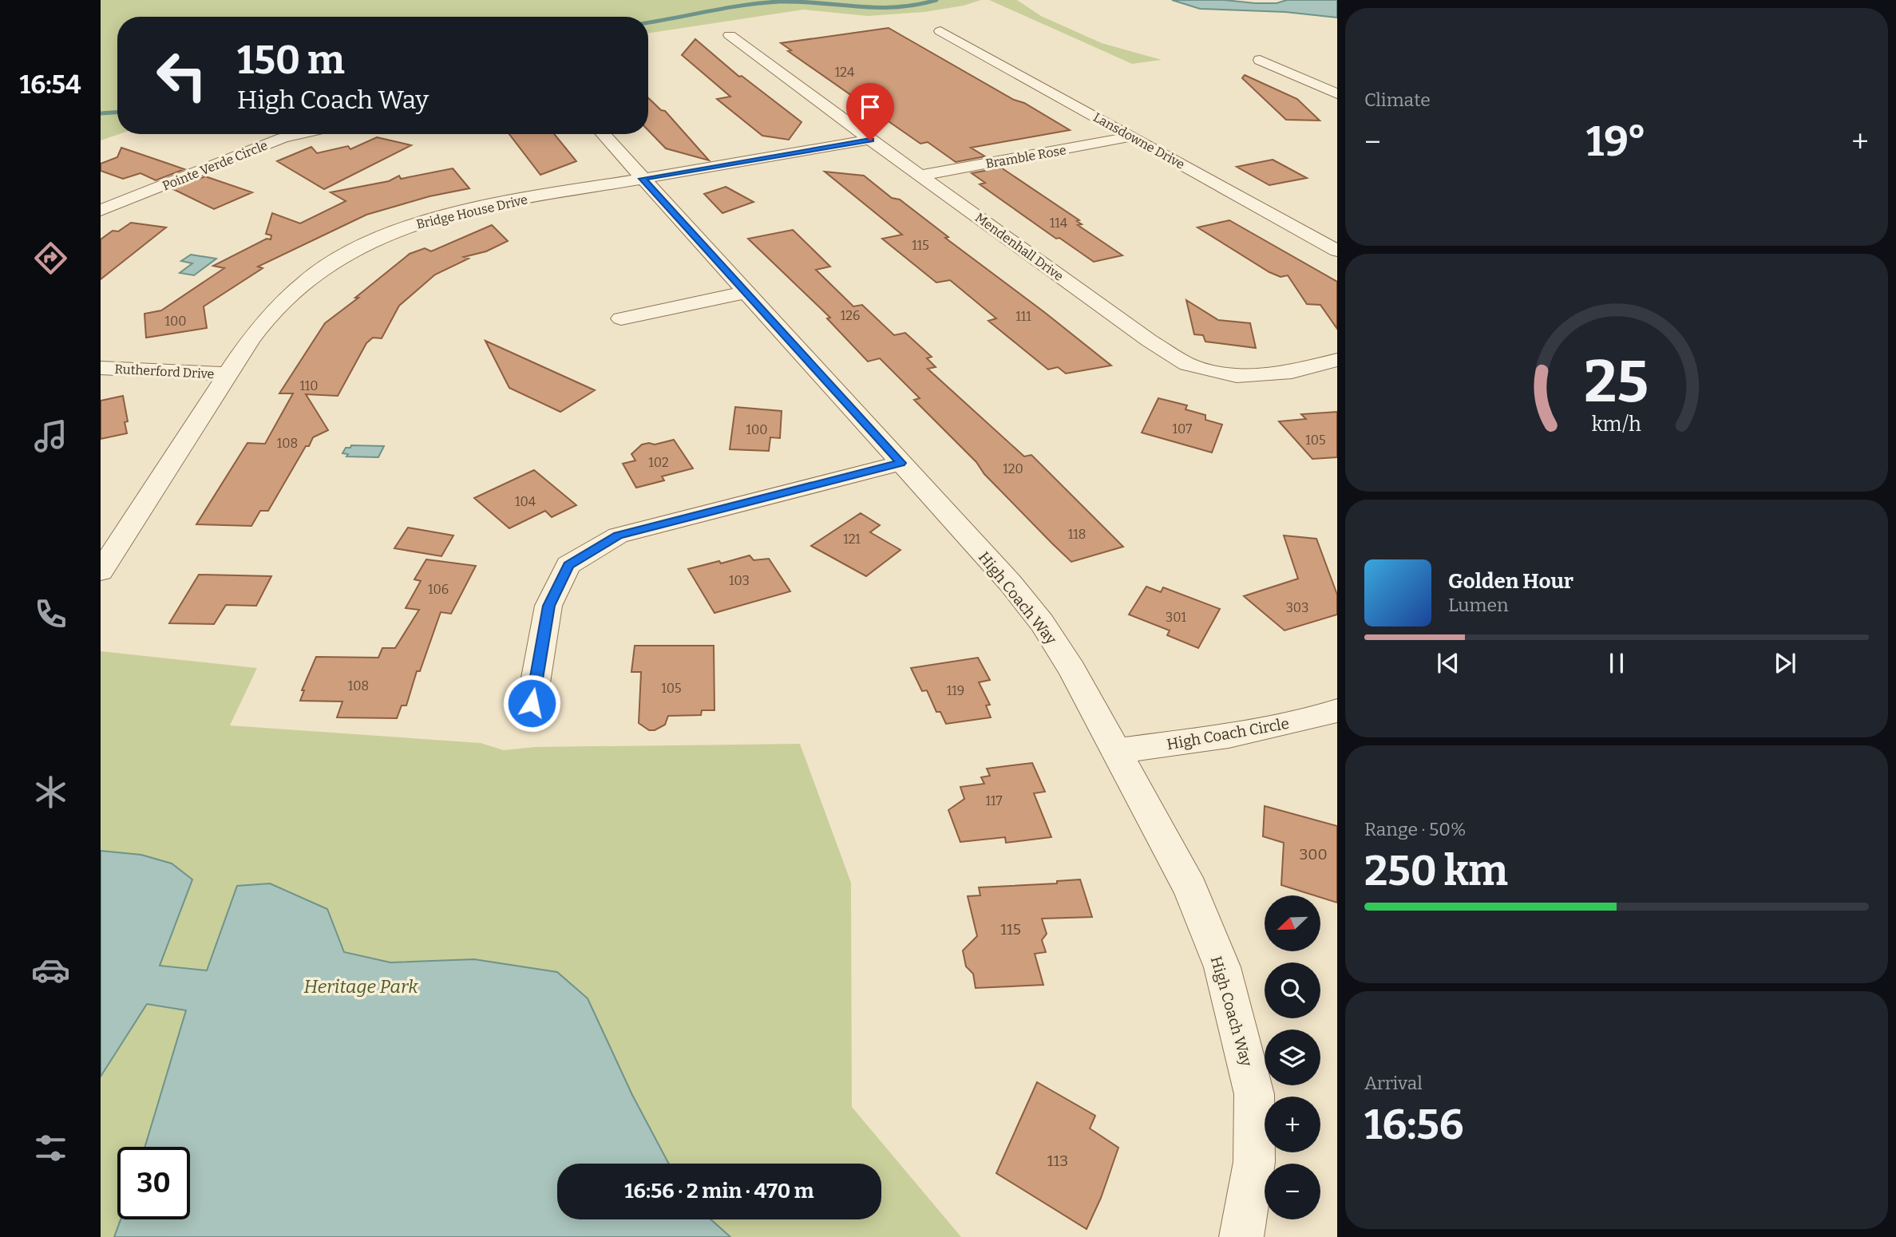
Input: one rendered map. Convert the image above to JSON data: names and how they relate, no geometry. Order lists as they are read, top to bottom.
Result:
{
  "streets": {
    "street": [
      "Lansdowne Drive",
      "Bramble Rose",
      "Pointe Verde Circle",
      "Bridge House Drive",
      "Mendenhall Drive",
      "Rutherford Drive",
      "High Coach Way",
      "High Coach Circle"
    ]
  },
  "crossings": [
    ["Lansdowne Drive", "Bramble Rose"],
    ["Bramble Rose", "Mendenhall Drive"],
    ["Bridge House Drive", "Mendenhall Drive"],
    ["Bridge House Drive", "Rutherford Drive"],
    ["Bridge House Drive", "High Coach Way"],
    ["High Coach Way", "High Coach Circle"]
  ],
  "parks": ["Heritage Park"],
  "house_numbers": [
    "124",
    "114",
    "115",
    "126",
    "111",
    "100",
    "110",
    "107",
    "100",
    "105",
    "108",
    "102",
    "120",
    "104",
    "118",
    "121",
    "103",
    "106",
    "303",
    "301",
    "108",
    "105",
    "119",
    "117",
    "300",
    "115",
    "113"
  ],
  "north": "bottom left",
  "page": {
    "tabs": "16:54",
    "tile": [
      "Climate",
      ["Range · 50%", "250 km"],
      ["Arrival", "16:56"]
    ],
    "turn": ["150 m", "High Coach Way"],
    "heat": ["−", "19°", "+"],
    "song": ["Golden Hour", "Lumen"],
    "map_buttons": ["+", "−"],
    "limit": "30",
    "trip": "16:56 · 2 min · 470 m",
    "gauge": ["25", "km/h"]
  }
}
